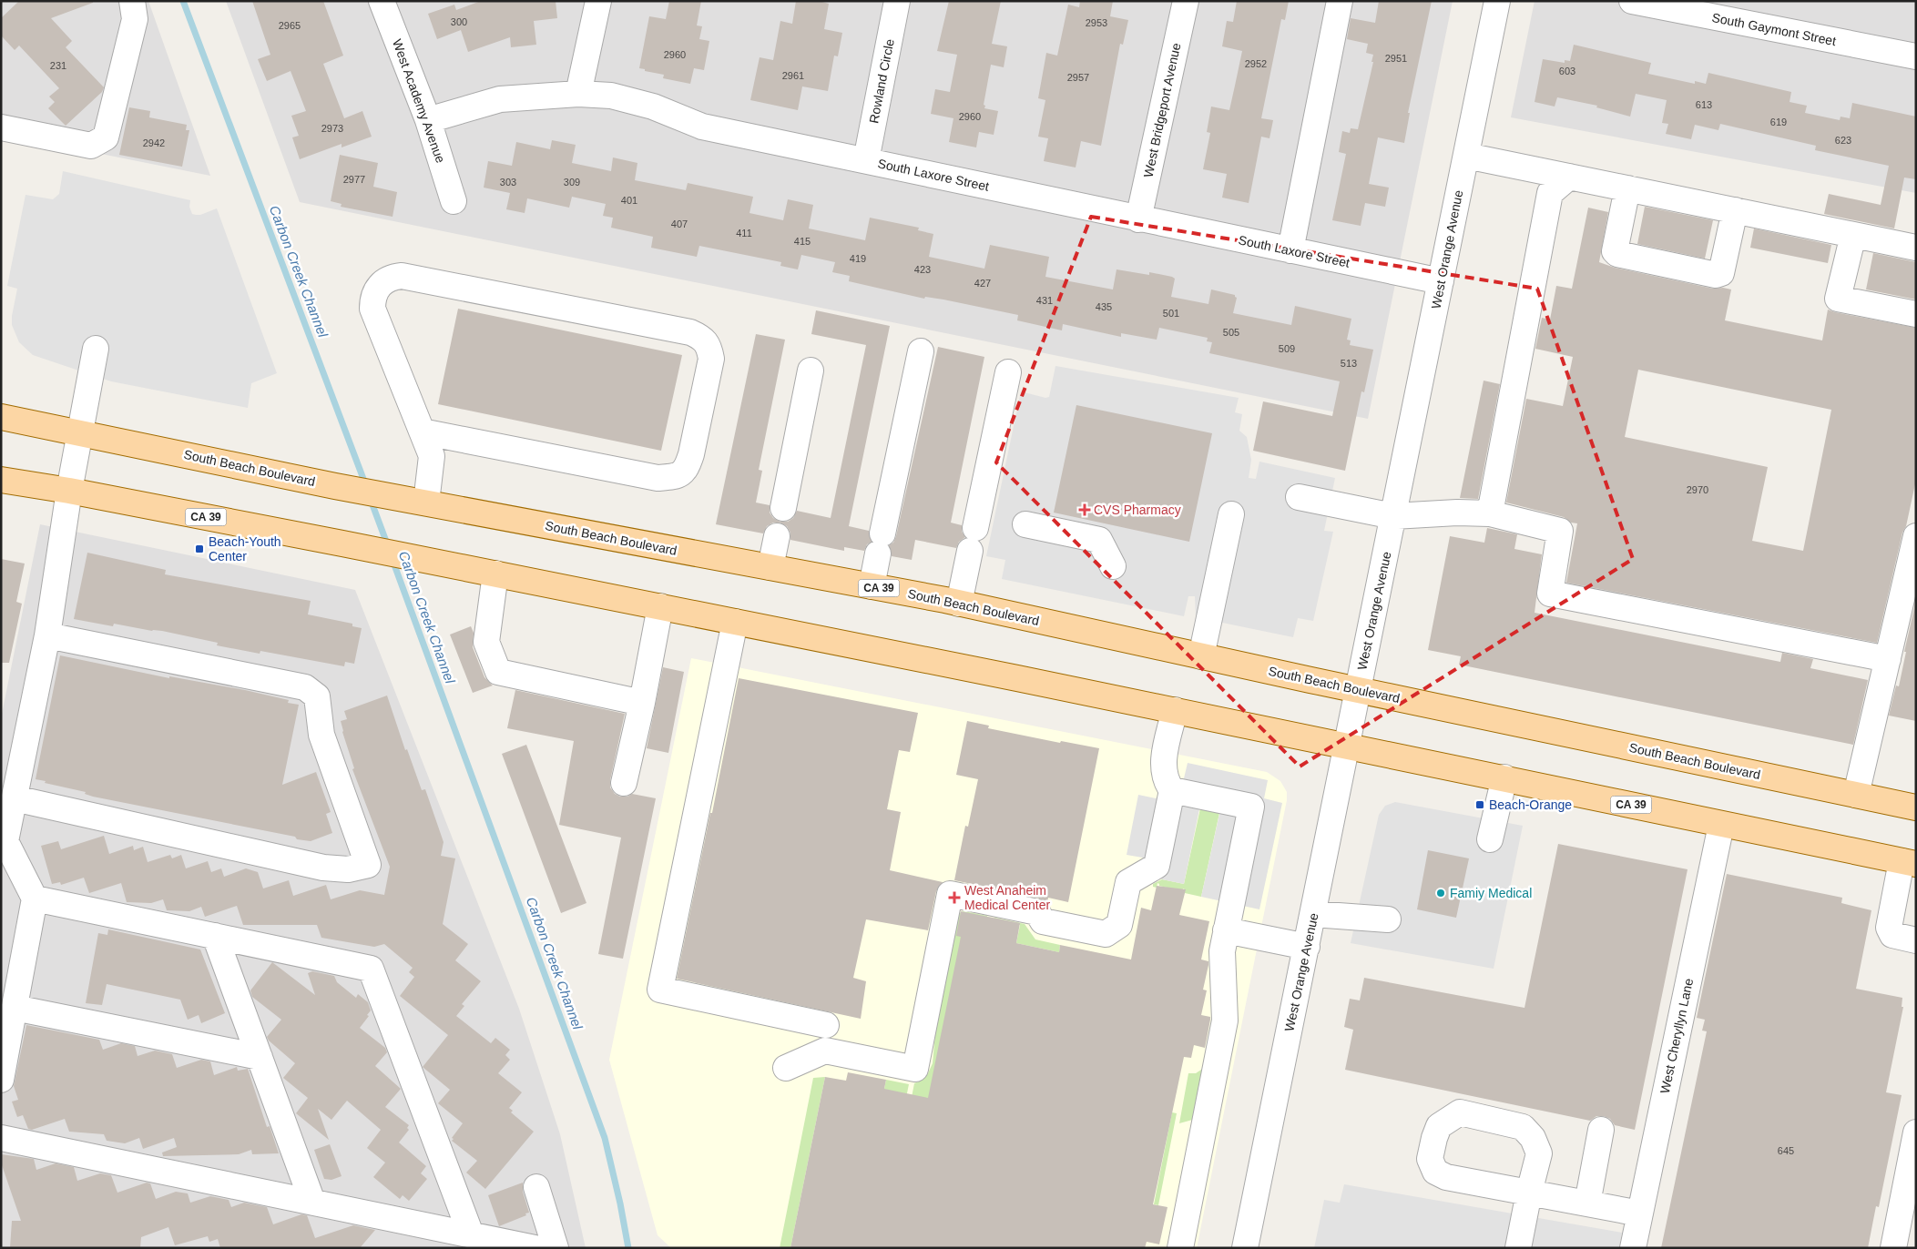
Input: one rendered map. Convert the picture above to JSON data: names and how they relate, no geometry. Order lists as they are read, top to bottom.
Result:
{
  "streets": {
    "main road": ["South Beach Boulevard", "CA 39"],
    "street": [
      "South Gaymont Street",
      "Rowland Circle",
      "West Academy Avenue",
      "West Bridgeport Avenue",
      "South Laxore Street",
      "West Orange Avenue",
      "West Cheryllyn Lane"
    ]
  },
  "crossings": [
    ["Rowland Circle", "South Laxore Street"],
    ["West Academy Avenue", "South Laxore Street"],
    ["West Bridgeport Avenue", "South Laxore Street"],
    ["South Laxore Street", "West Orange Avenue"],
    ["West Orange Avenue", "South Beach Boulevard"],
    ["West Orange Avenue", "CA 39"],
    ["CA 39", "West Cheryllyn Lane"]
  ],
  "water": ["Carbon Creek Channel"],
  "places": {
    "health": ["CVS Pharmacy", "West Anaheim Medical Center"],
    "transit": ["Beach-Youth Center", "Beach-Orange"],
    "other": ["Famiy Medical"]
  },
  "house_numbers": [
    "300",
    "2953",
    "2965",
    "2960",
    "2951",
    "2952",
    "231",
    "603",
    "2961",
    "2957",
    "613",
    "2960",
    "619",
    "2973",
    "623",
    "2942",
    "2977",
    "303",
    "309",
    "401",
    "407",
    "411",
    "415",
    "419",
    "423",
    "427",
    "431",
    "435",
    "501",
    "505",
    "509",
    "513",
    "2970",
    "645"
  ]
}
